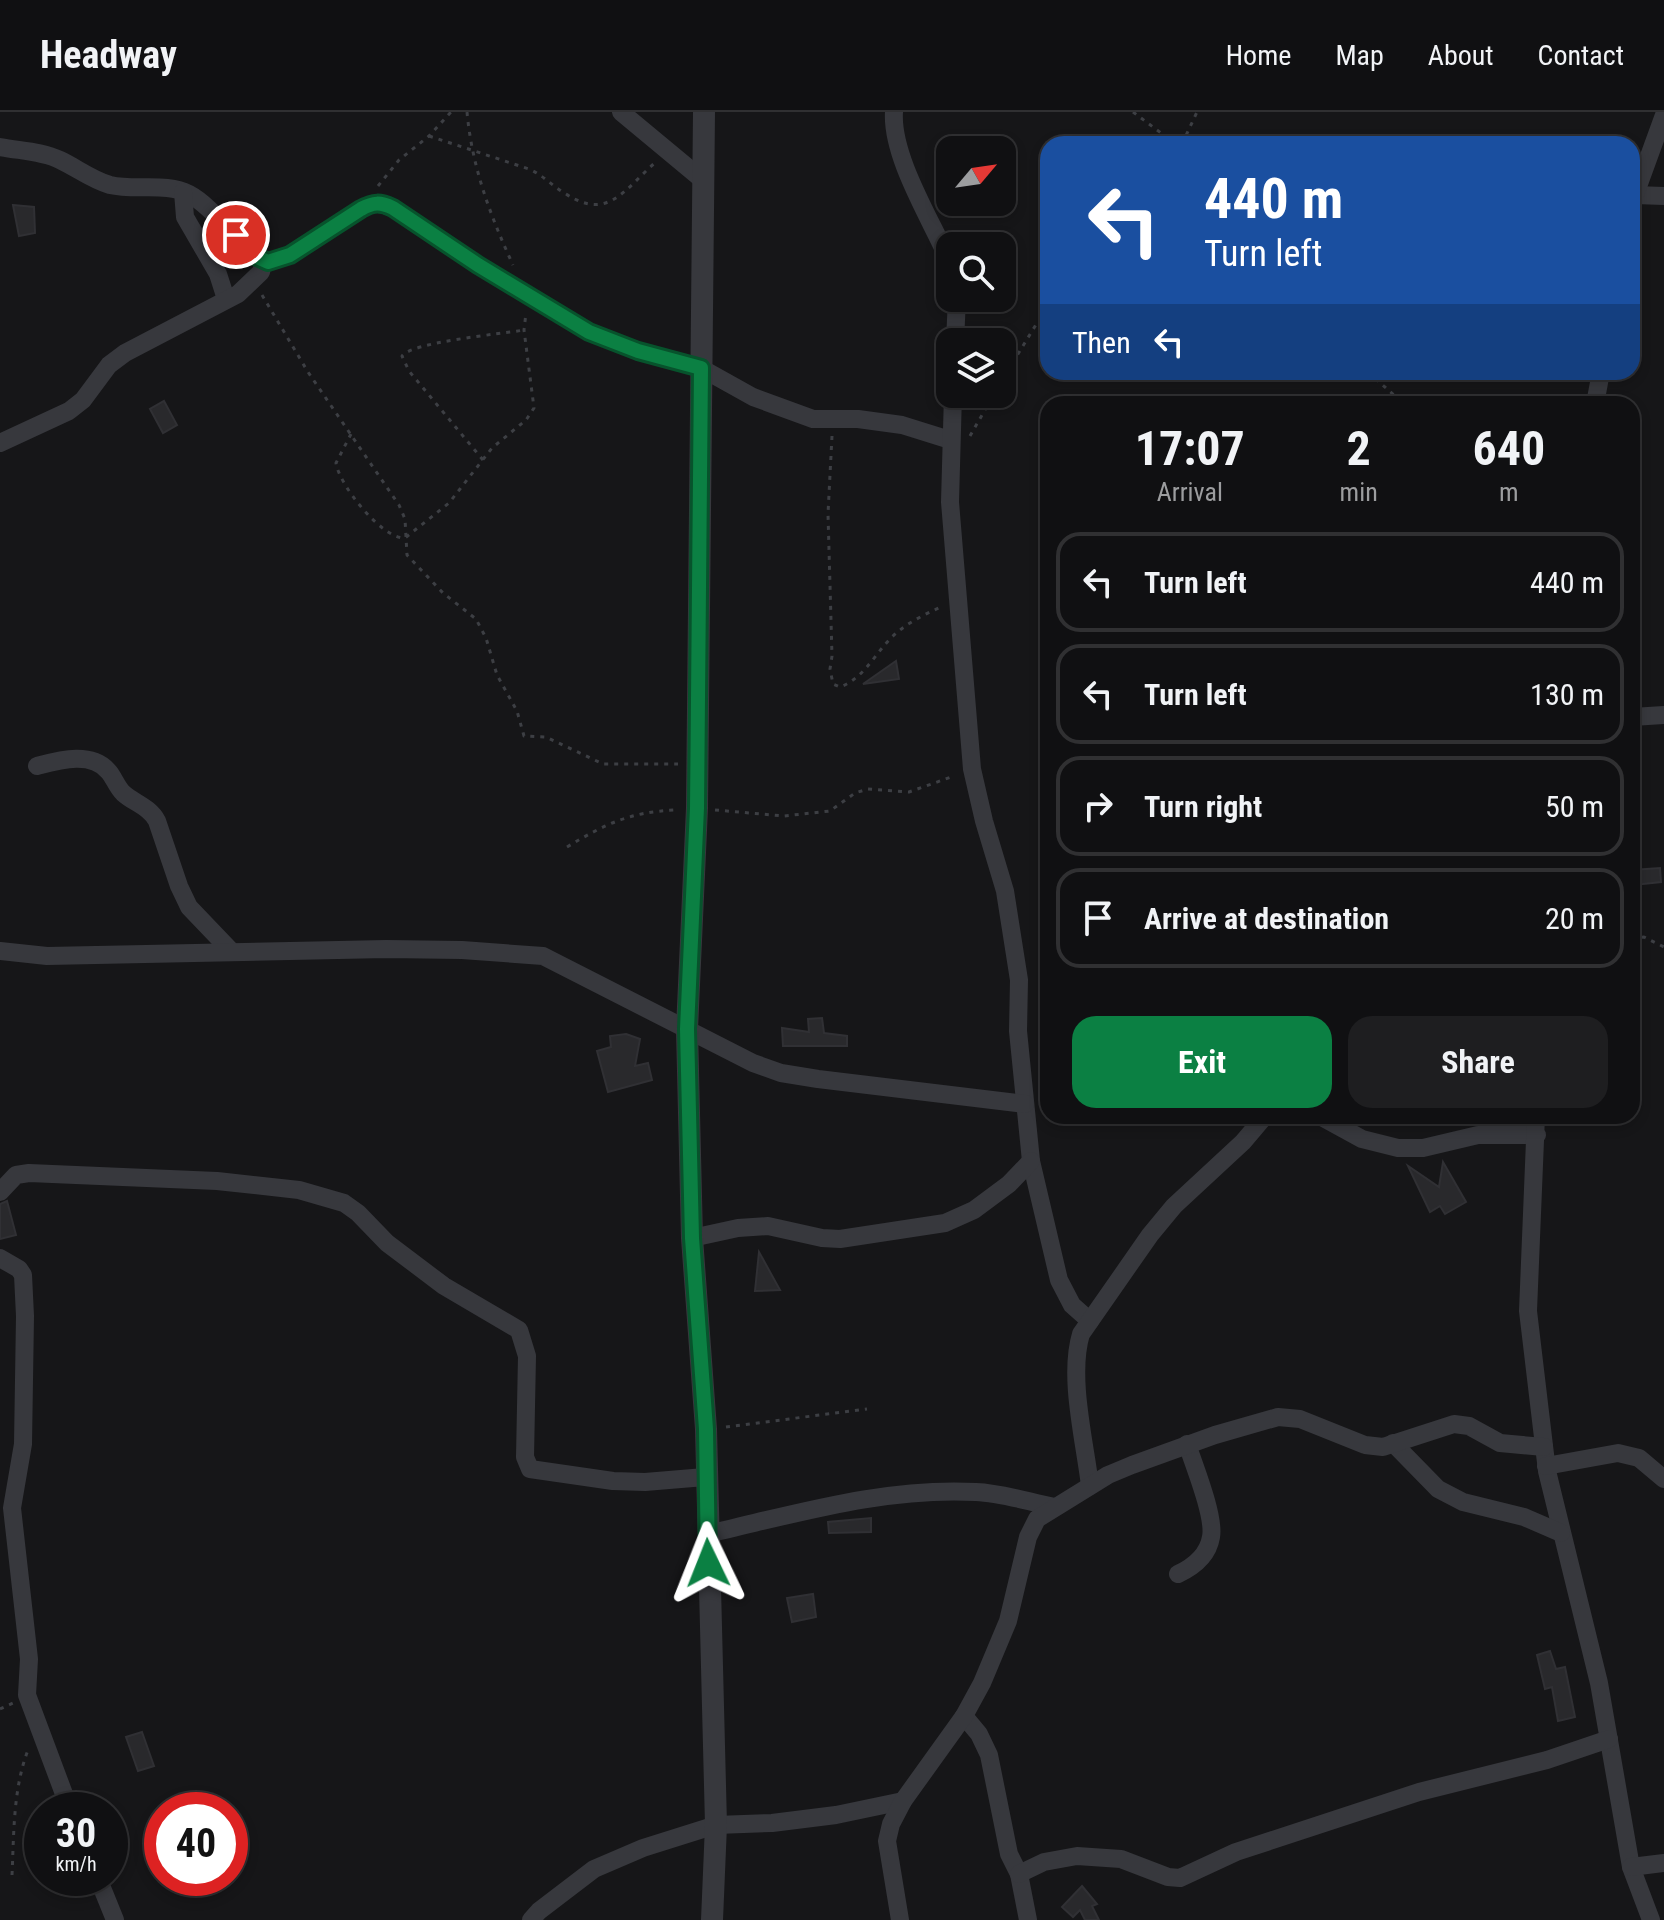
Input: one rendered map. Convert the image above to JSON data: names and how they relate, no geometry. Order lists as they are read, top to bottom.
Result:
{
  "north": "top right",
  "page": {
    "header": "Headway",
    "nav": [
      "Home",
      "Map",
      "About",
      "Contact"
    ],
    "turn": ["440 m", "Turn left"],
    "then": "Then",
    "eta": [
      "17:07",
      "Arrival",
      "2",
      "min",
      "640",
      "m"
    ],
    "list": [
      {
        "name": "Turn left",
        "value": "440 m"
      },
      {
        "name": "Turn left",
        "value": "130 m"
      },
      {
        "name": "Turn right",
        "value": "50 m"
      },
      {
        "name": "Arrive at destination",
        "value": "20 m"
      }
    ],
    "buttons": ["Exit", "Share"],
    "speed": "30 km/h",
    "limit": "40"
  }
}
